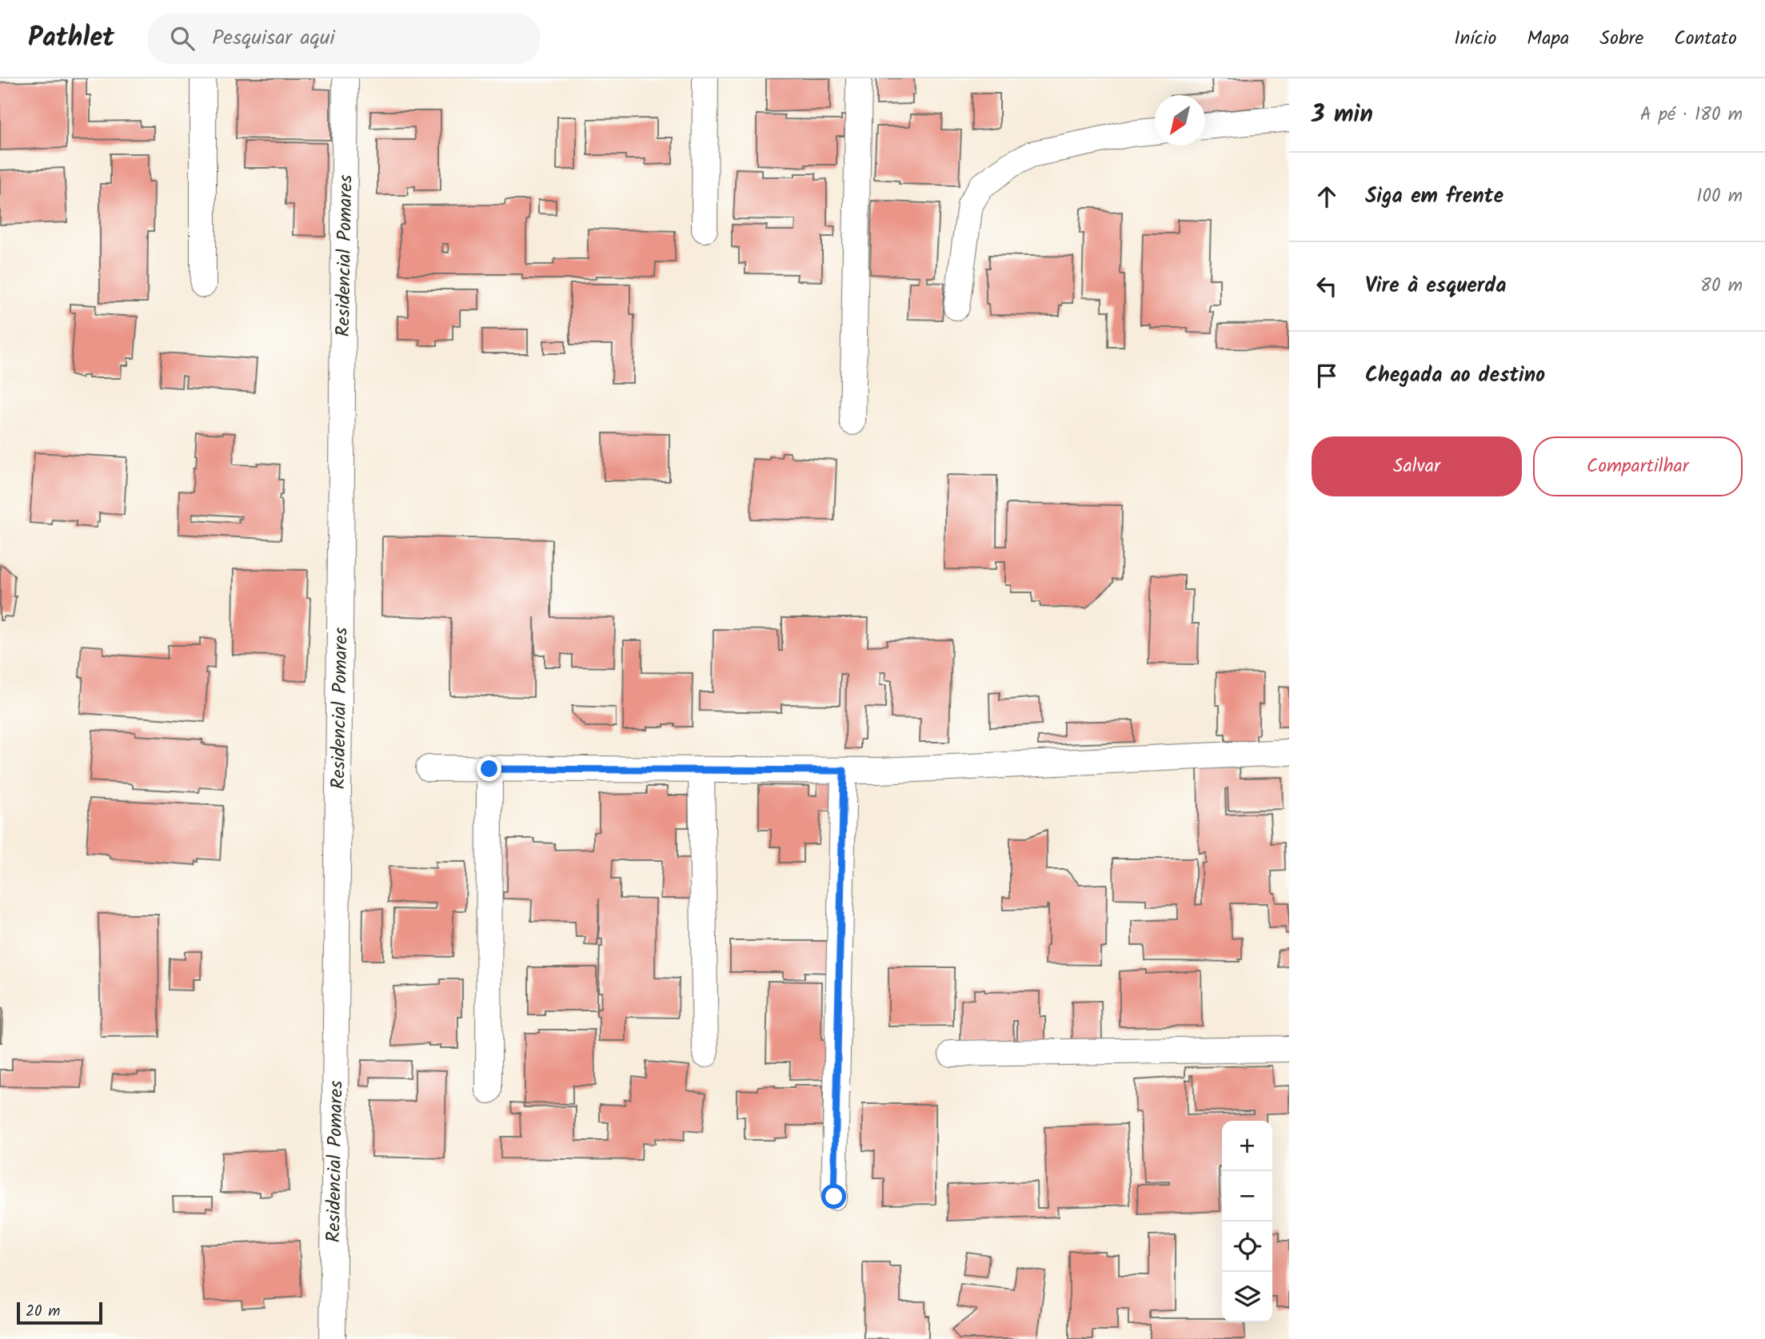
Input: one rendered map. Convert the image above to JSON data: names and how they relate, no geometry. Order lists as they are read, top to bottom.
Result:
{
  "streets": {
    "street": ["Residencial Pomares"]
  },
  "scale_bar": "20 m",
  "north": "bottom left",
  "page": {
    "header": "Pathlet",
    "search": "Pesquisar aqui",
    "nav": [
      "Início",
      "Mapa",
      "Sobre",
      "Contato"
    ],
    "heading": ["3 min", "A pé · 180 m"],
    "list": [
      ["Siga em frente", "100 m"],
      ["Vire à esquerda", "80 m"],
      "Chegada ao destino"
    ],
    "buttons": ["Salvar", "Compartilhar"],
    "map_buttons": ["+", "−"],
    "scale": "20 m"
  }
}
